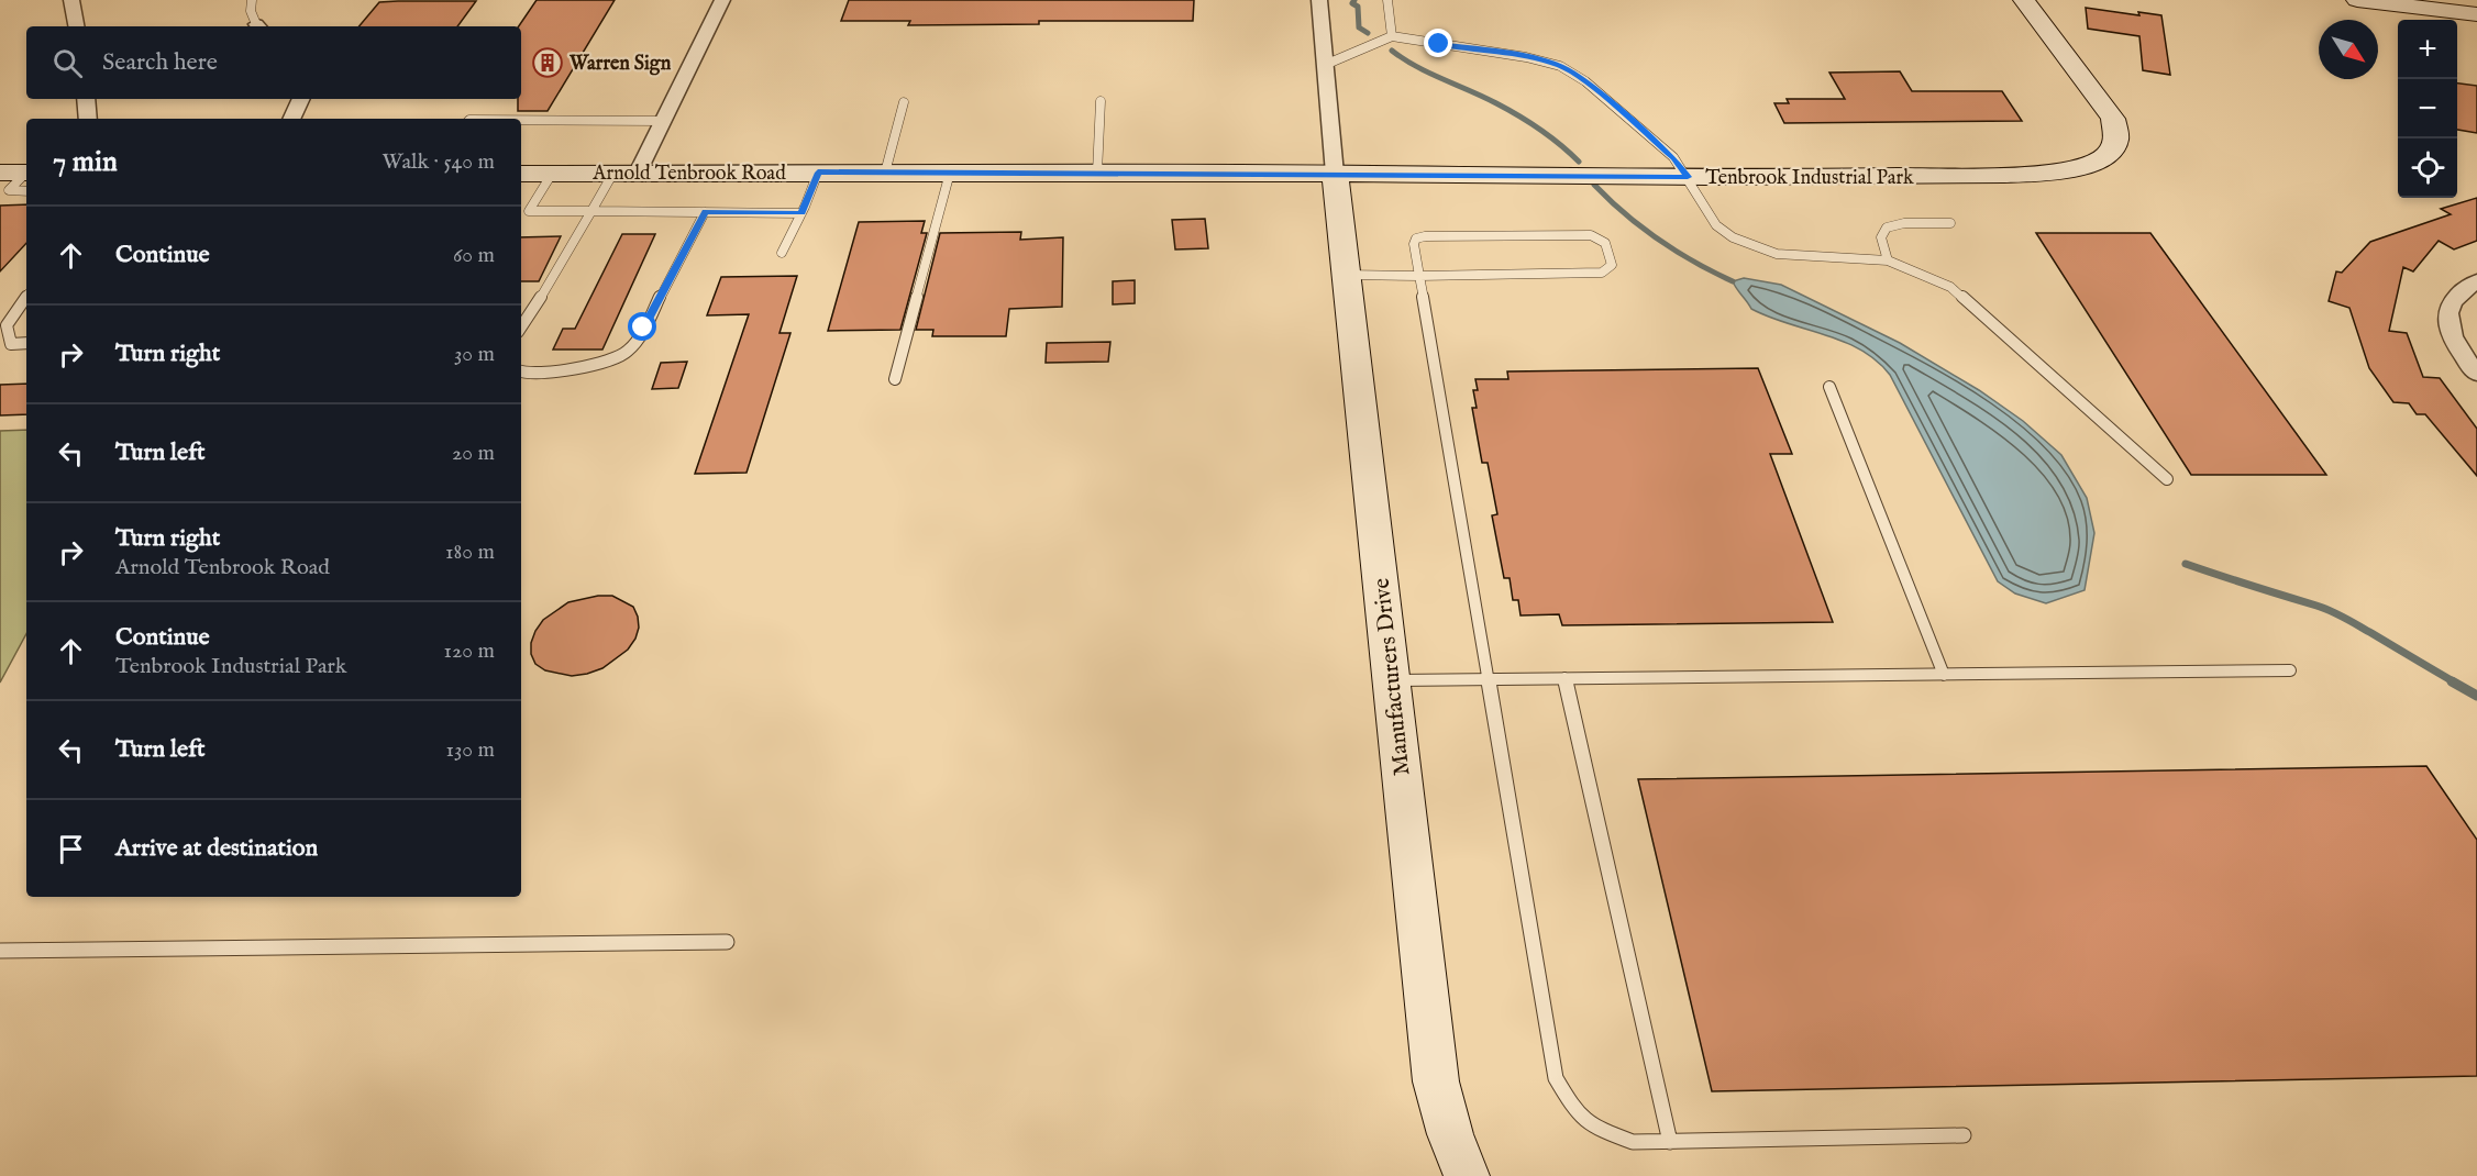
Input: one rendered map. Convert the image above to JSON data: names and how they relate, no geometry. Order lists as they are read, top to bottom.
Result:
{
  "streets": {
    "street": ["Arnold Tenbrook Road", "Tenbrook Industrial Park", "Manufacturers Drive"]
  },
  "crossings": [
    ["Arnold Tenbrook Road", "Tenbrook Industrial Park"],
    ["Arnold Tenbrook Road", "Manufacturers Drive"],
    ["Tenbrook Industrial Park", "Manufacturers Drive"]
  ],
  "places": {
    "building": ["Warren Sign"]
  },
  "north": "bottom right",
  "page": {
    "map_buttons": ["+", "−"],
    "search": "Search here",
    "heading": ["7 min", "Walk · 540 m"],
    "list": [
      ["Continue", "60 m"],
      ["Turn right", "30 m"],
      ["Turn left", "20 m"],
      ["Turn right", "Arnold Tenbrook Road", "180 m"],
      ["Continue", "Tenbrook Industrial Park", "120 m"],
      ["Turn left", "130 m"],
      "Arrive at destination"
    ]
  }
}
